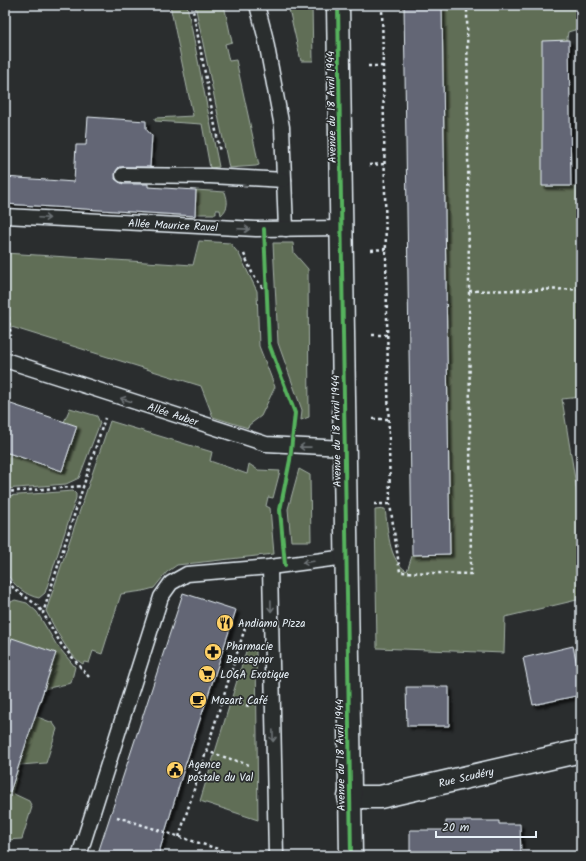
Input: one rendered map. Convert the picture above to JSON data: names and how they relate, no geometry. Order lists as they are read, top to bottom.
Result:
{
  "streets": {
    "street": ["Avenue du 18 Avril 1944", "Rue Scudéry"],
    "lane": ["Allée Maurice Ravel", "Allée Auber"]
  },
  "crossings": [
    ["Avenue du 18 Avril 1944", "Allée Maurice Ravel"],
    ["Avenue du 18 Avril 1944", "Allée Auber"],
    ["Avenue du 18 Avril 1944", "Rue Scudéry"]
  ],
  "one_way": ["Allée Auber"],
  "places": {
    "restaurant": ["Andiamo Pizza"],
    "pharmacy": ["Pharmacie Bensegnor"],
    "supermarket": ["LOGA Exotique"],
    "cafe": ["Mozart Café"],
    "public building": ["Agence postale du Val"]
  },
  "scale_bar": "20 m"
}
